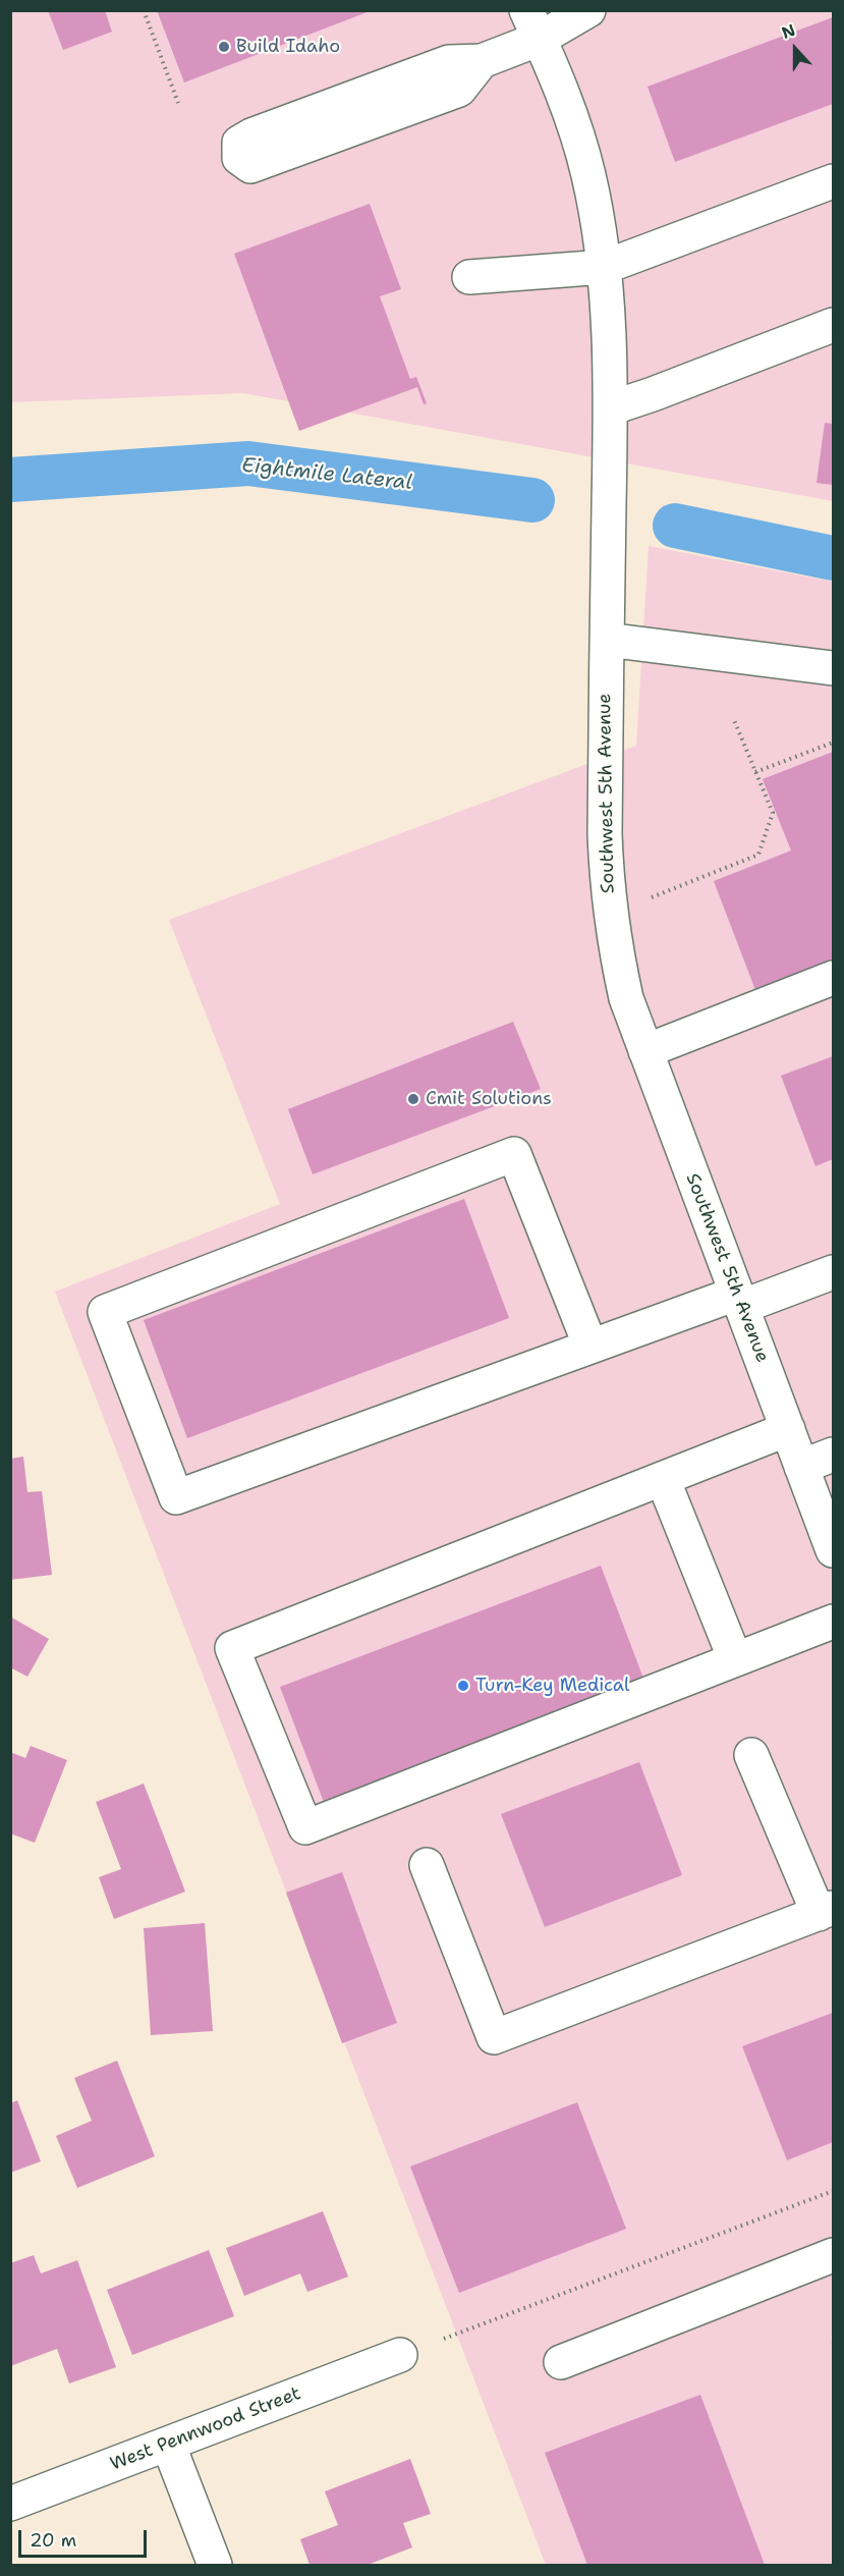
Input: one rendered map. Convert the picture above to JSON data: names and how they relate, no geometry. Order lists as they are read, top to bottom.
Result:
{
  "streets": {
    "street": ["Southwest 5th Avenue", "West Pennwood Street"]
  },
  "water": ["Eightmile Lateral"],
  "places": ["Build Idaho", "Cmit Solutions", "Turn-Key Medical"],
  "scale_bar": "20 m",
  "north": "top"
}
